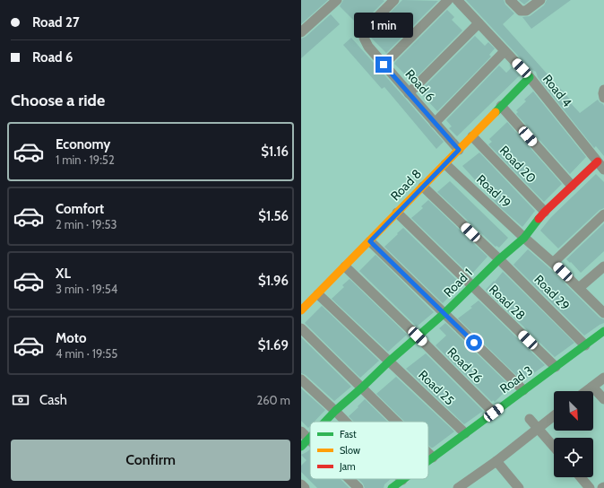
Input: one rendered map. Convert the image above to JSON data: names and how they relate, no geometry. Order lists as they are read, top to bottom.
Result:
{
  "streets": {
    "street": [
      "Road 6",
      "Road 4",
      "Road 20",
      "Road 8",
      "Road 19",
      "Road 1",
      "Road 29",
      "Road 28",
      "Road 26",
      "Road 3",
      "Road 25"
    ]
  },
  "crossings": [
    ["Road 6", "Road 8"],
    ["Road 4", "Road 8"],
    ["Road 4", "Road 1"],
    ["Road 20", "Road 8"],
    ["Road 20", "Road 1"],
    ["Road 8", "Road 19"],
    ["Road 8", "Road 29"],
    ["Road 8", "Road 28"],
    ["Road 8", "Road 26"],
    ["Road 8", "Road 25"],
    ["Road 19", "Road 1"],
    ["Road 1", "Road 29"],
    ["Road 1", "Road 28"],
    ["Road 1", "Road 26"],
    ["Road 1", "Road 25"],
    ["Road 29", "Road 3"],
    ["Road 28", "Road 3"],
    ["Road 26", "Road 3"],
    ["Road 3", "Road 25"]
  ],
  "legend": ["Fast", "Slow", "Jam"],
  "north": "bottom right",
  "page": {
    "banner": ["Road 27", "Road 6"],
    "bubble": "1 min",
    "heading": "Choose a ride",
    "list": [
      {
        "name": "Economy",
        "note": "1 min · 19:52",
        "value": "$1.16"
      },
      {
        "name": "Comfort",
        "note": "2 min · 19:53",
        "value": "$1.56"
      },
      {
        "name": "XL",
        "note": "3 min · 19:54",
        "value": "$1.96"
      },
      {
        "name": "Moto",
        "note": "4 min · 19:55",
        "value": "$1.69"
      }
    ],
    "pay": ["Cash", "260 m"],
    "buttons": "Confirm"
  }
}
